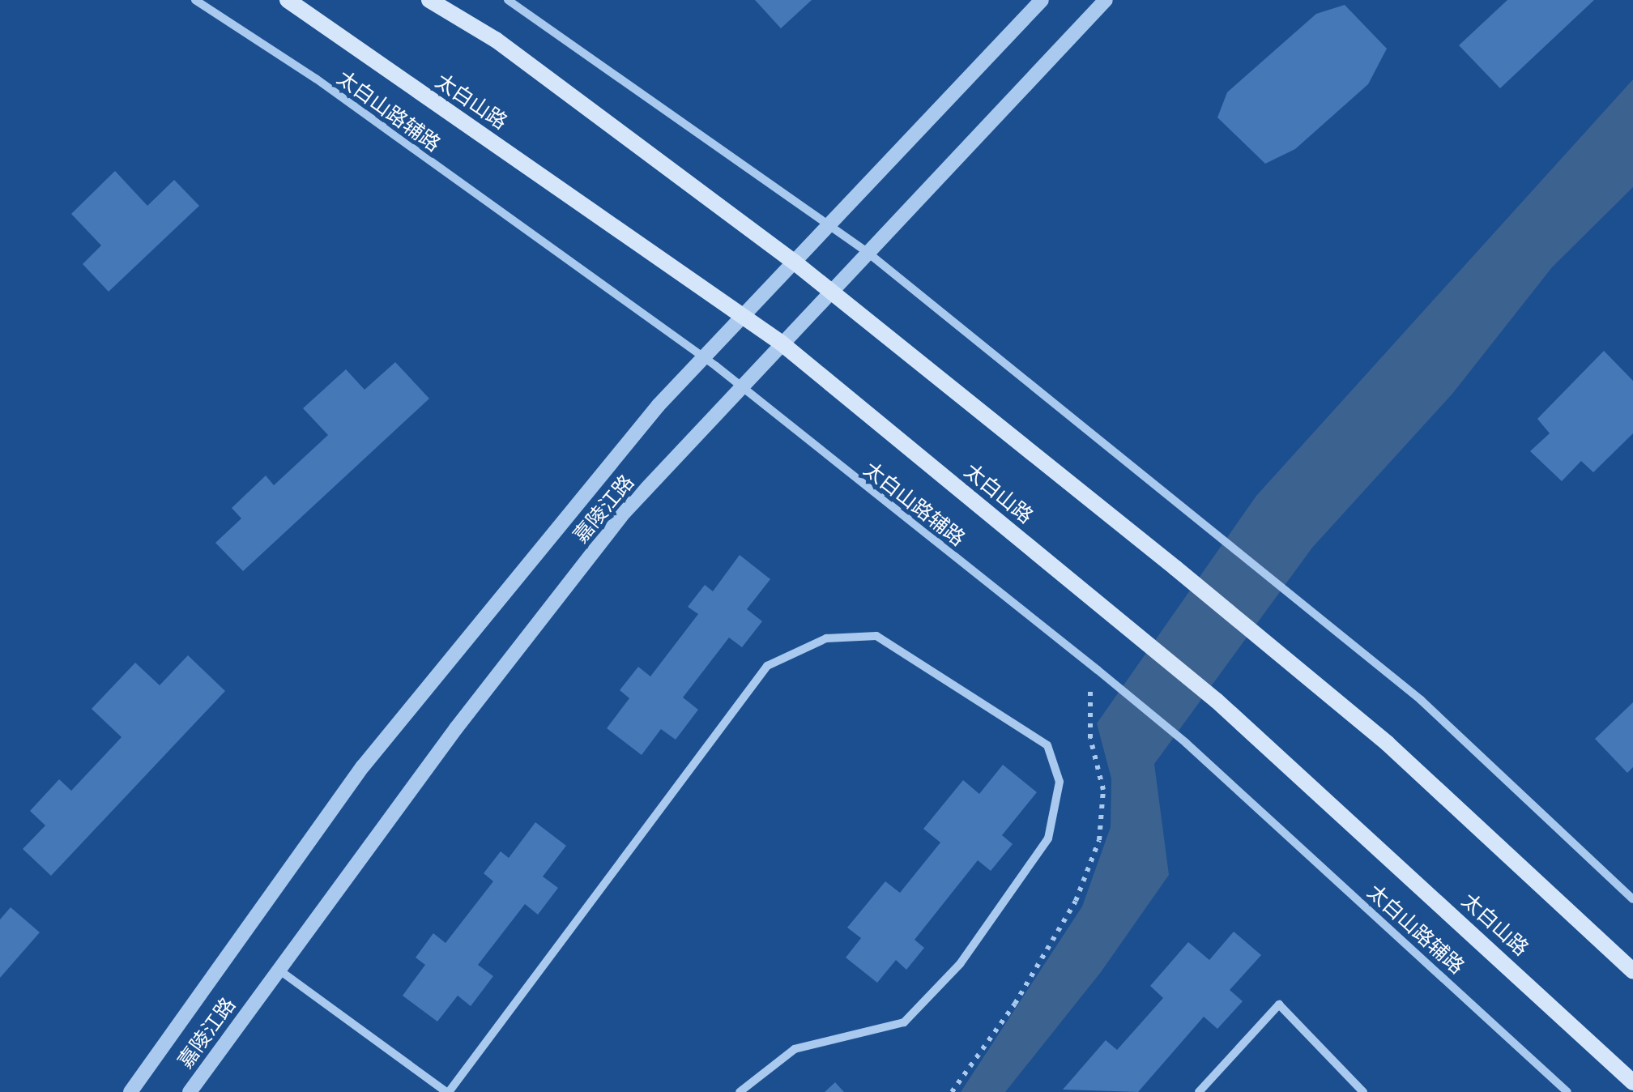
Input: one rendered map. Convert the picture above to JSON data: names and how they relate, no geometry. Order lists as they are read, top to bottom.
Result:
{
  "streets": {
    "main road": ["太白山路"],
    "street": ["太白山路辅路", "嘉陵江路"]
  },
  "crossings": [
    ["太白山路", "嘉陵江路"],
    ["太白山路辅路", "嘉陵江路"]
  ]
}
